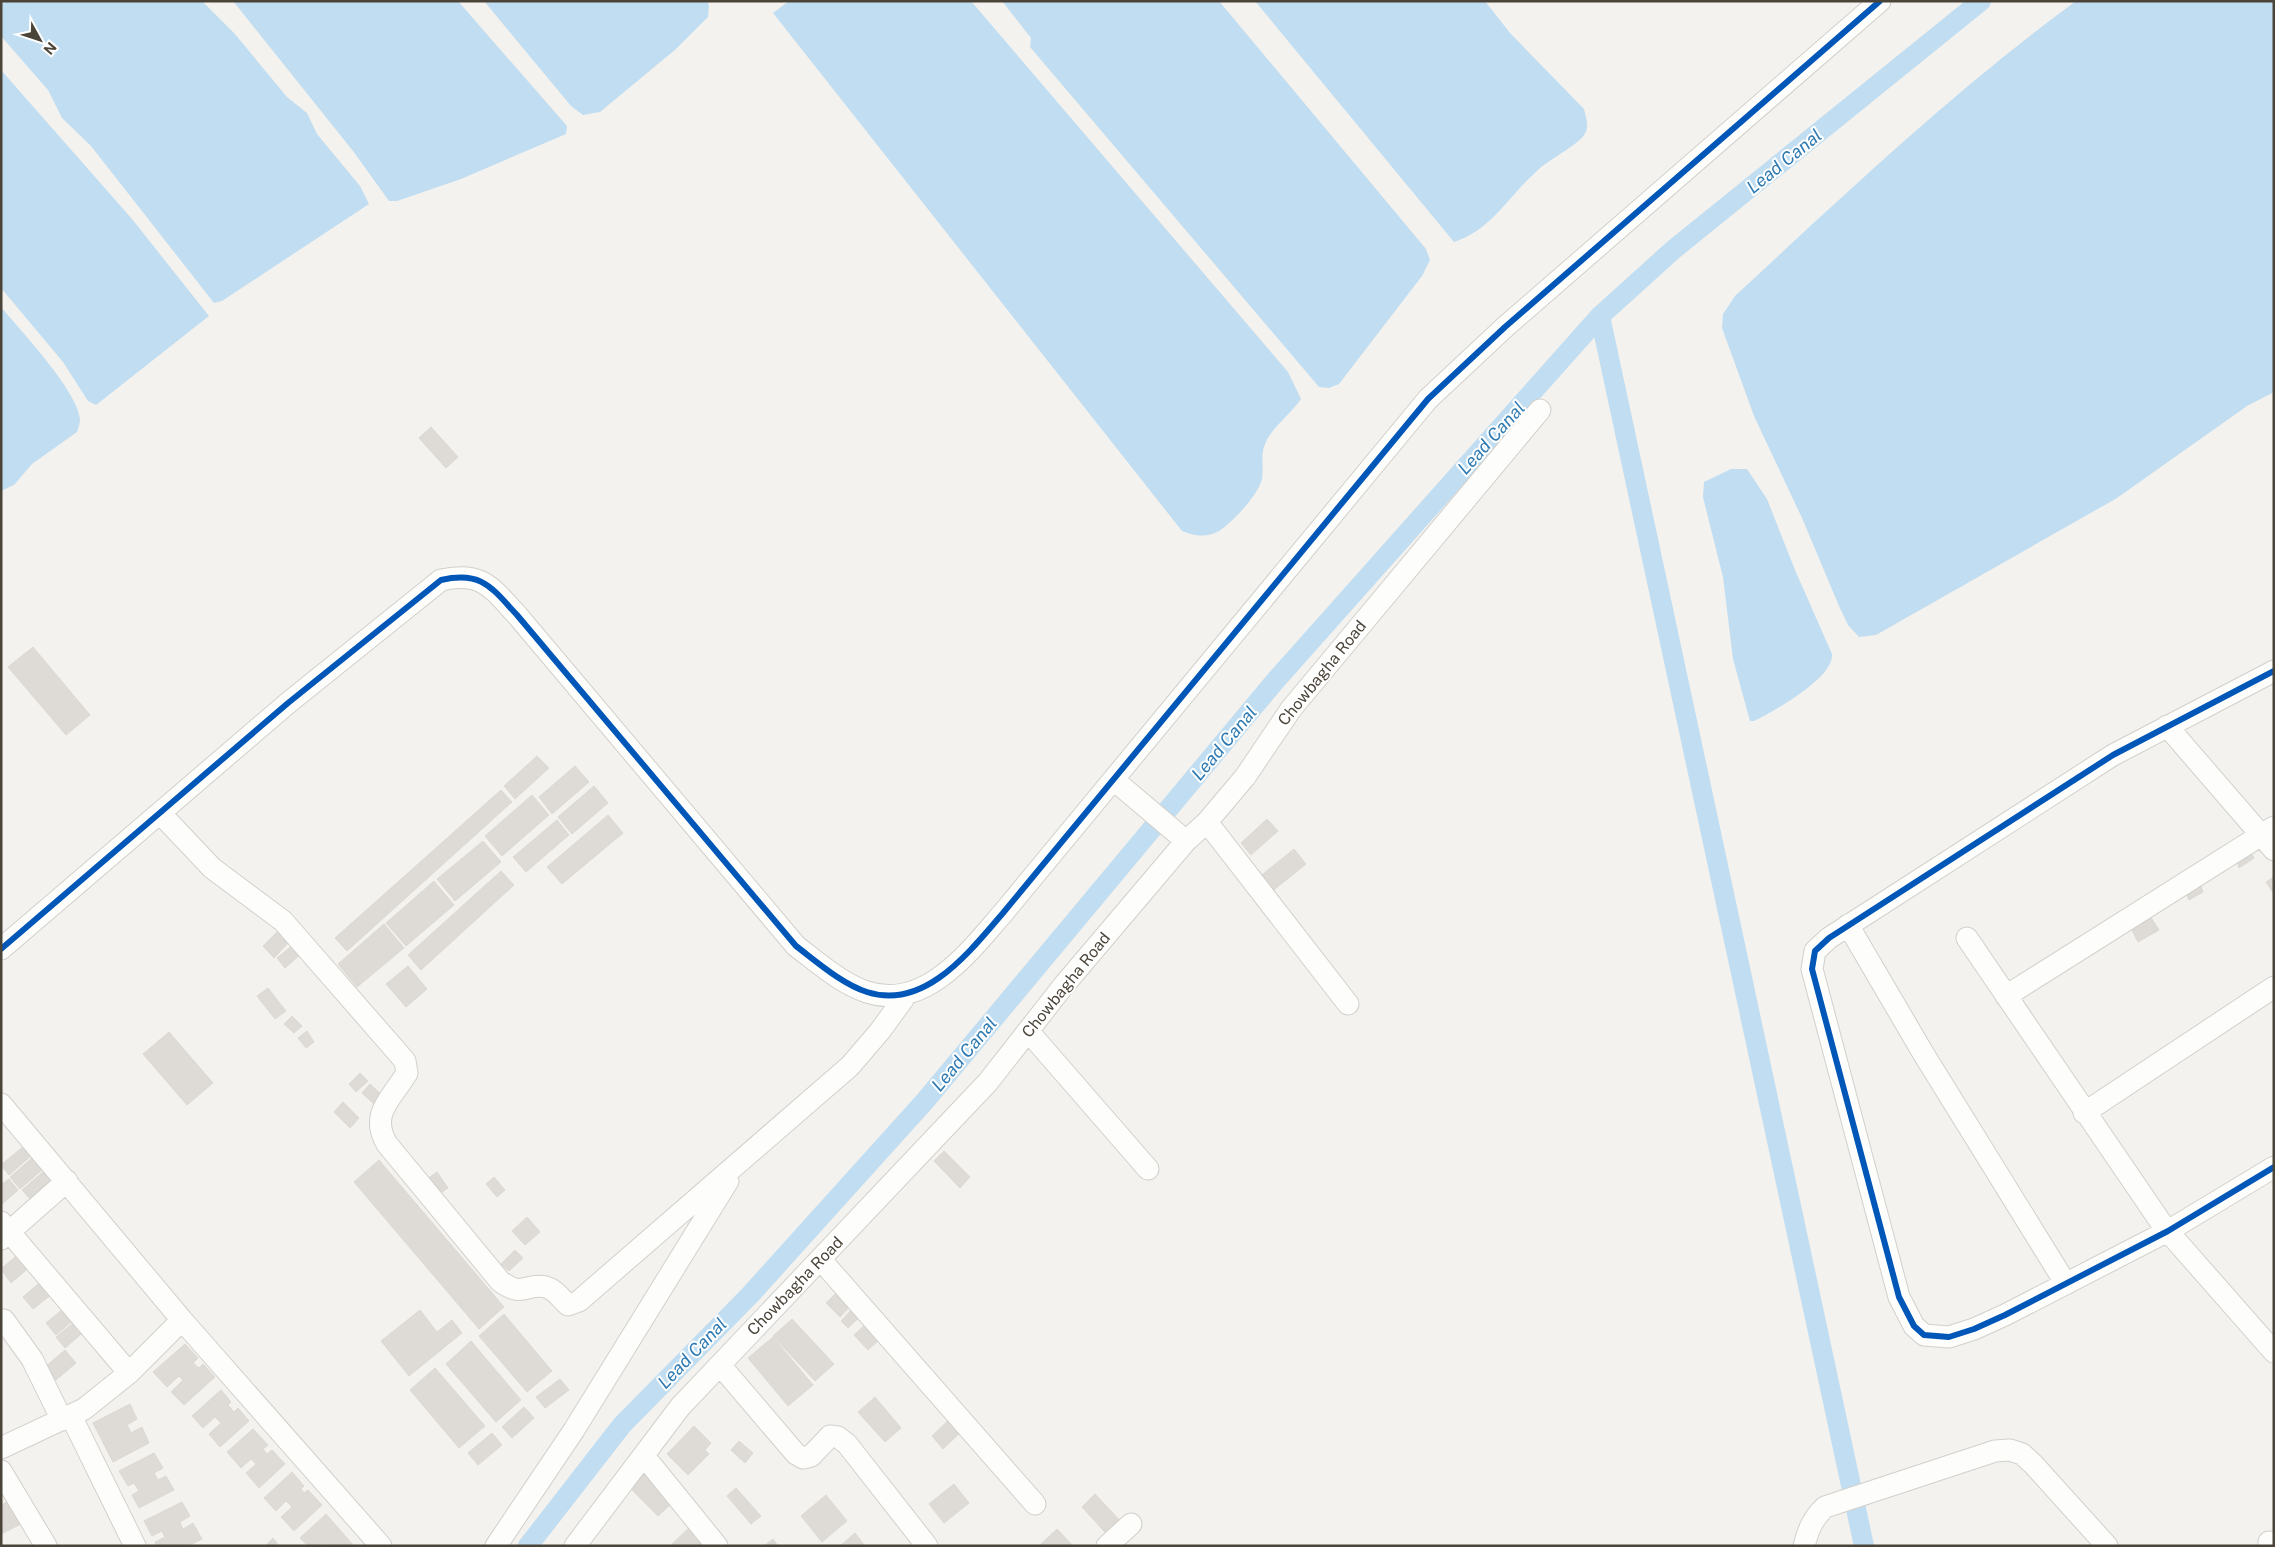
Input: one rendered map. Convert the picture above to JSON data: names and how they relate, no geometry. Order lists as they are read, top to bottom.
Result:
{
  "streets": {
    "street": ["Chowbagha Road"]
  },
  "water": ["Lead Canal"],
  "north": "bottom right"
}
